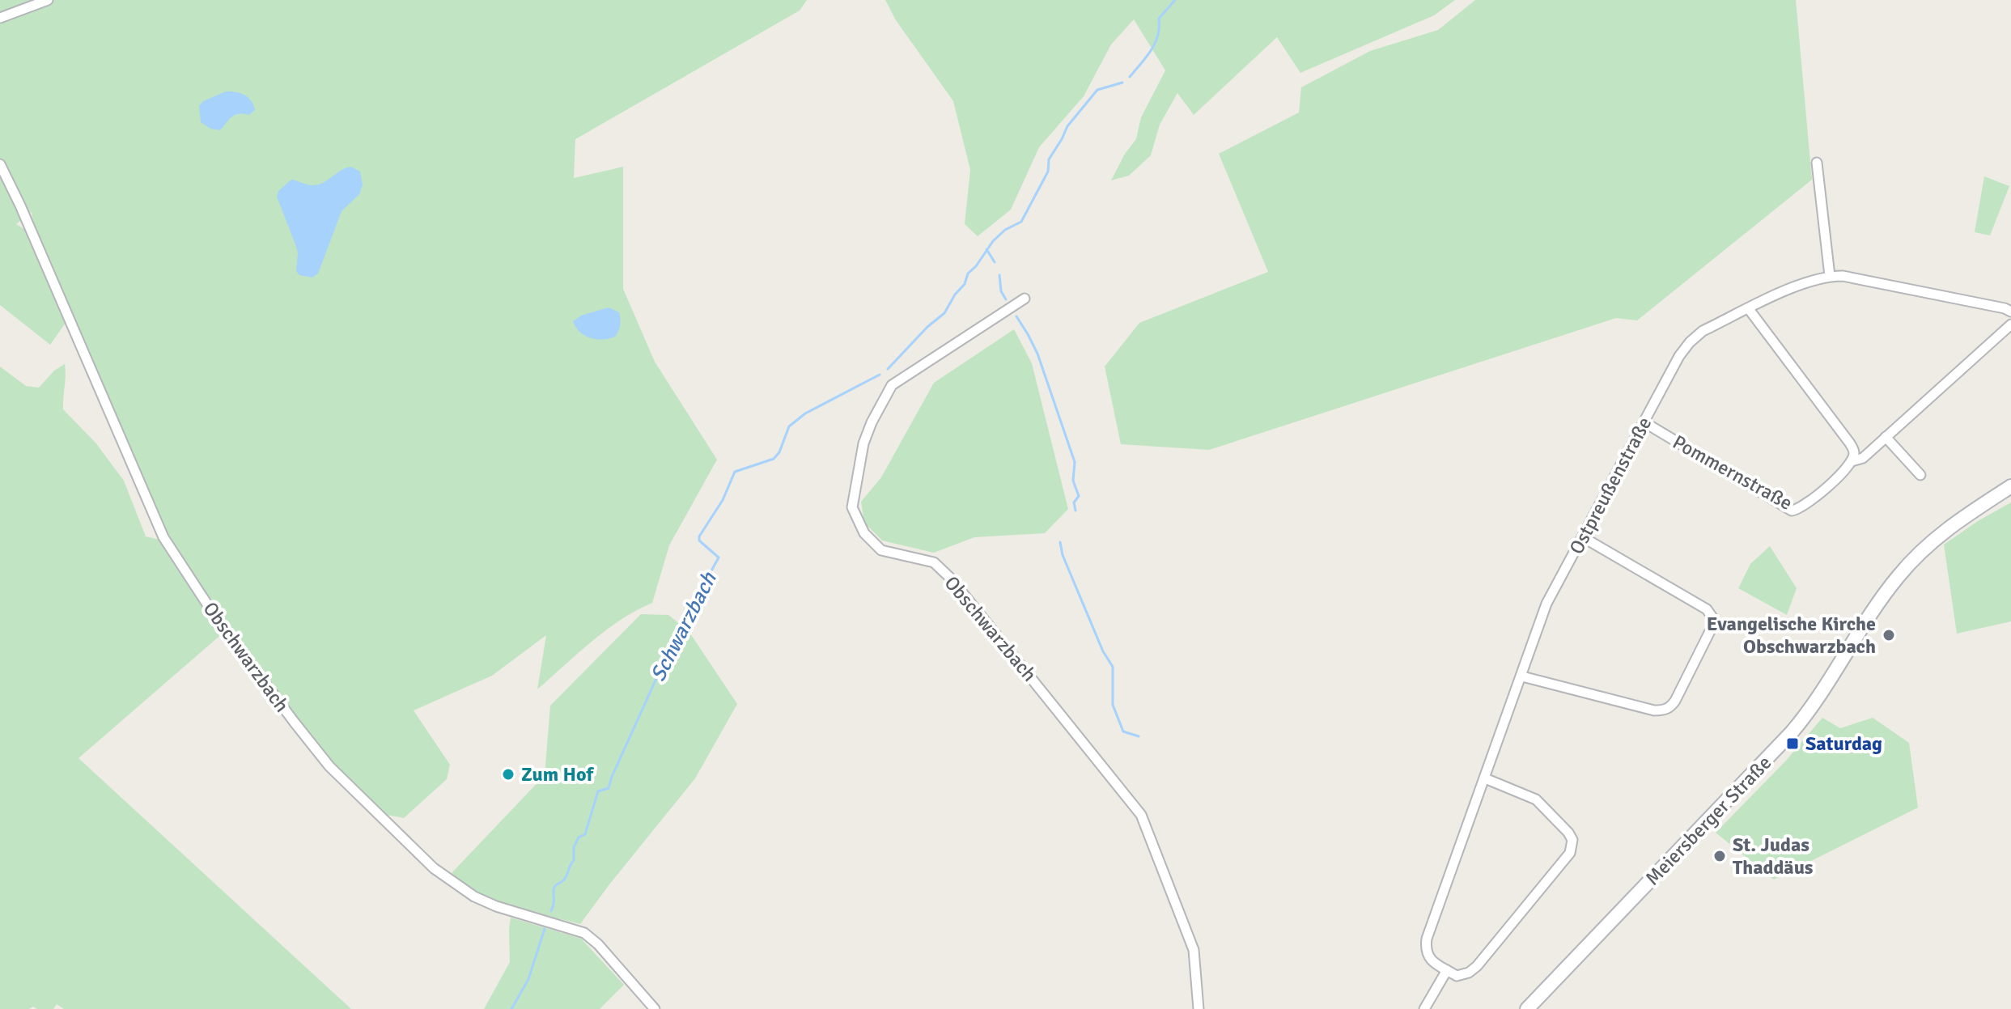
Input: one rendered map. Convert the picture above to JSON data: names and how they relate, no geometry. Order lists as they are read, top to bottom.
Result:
{
  "streets": {
    "main road": ["Meiersberger Straße"],
    "street": ["Pommernstraße", "Ostpreußenstraße", "Obschwarzbach"]
  },
  "crossings": [
    ["Pommernstraße", "Ostpreußenstraße"]
  ],
  "water": ["Schwarzbach"],
  "places": {
    "other": ["Evangelische Kirche Obschwarzbach", "Zum Hof", "St. Judas Thaddäus"],
    "transit": ["Saturdag"]
  }
}
